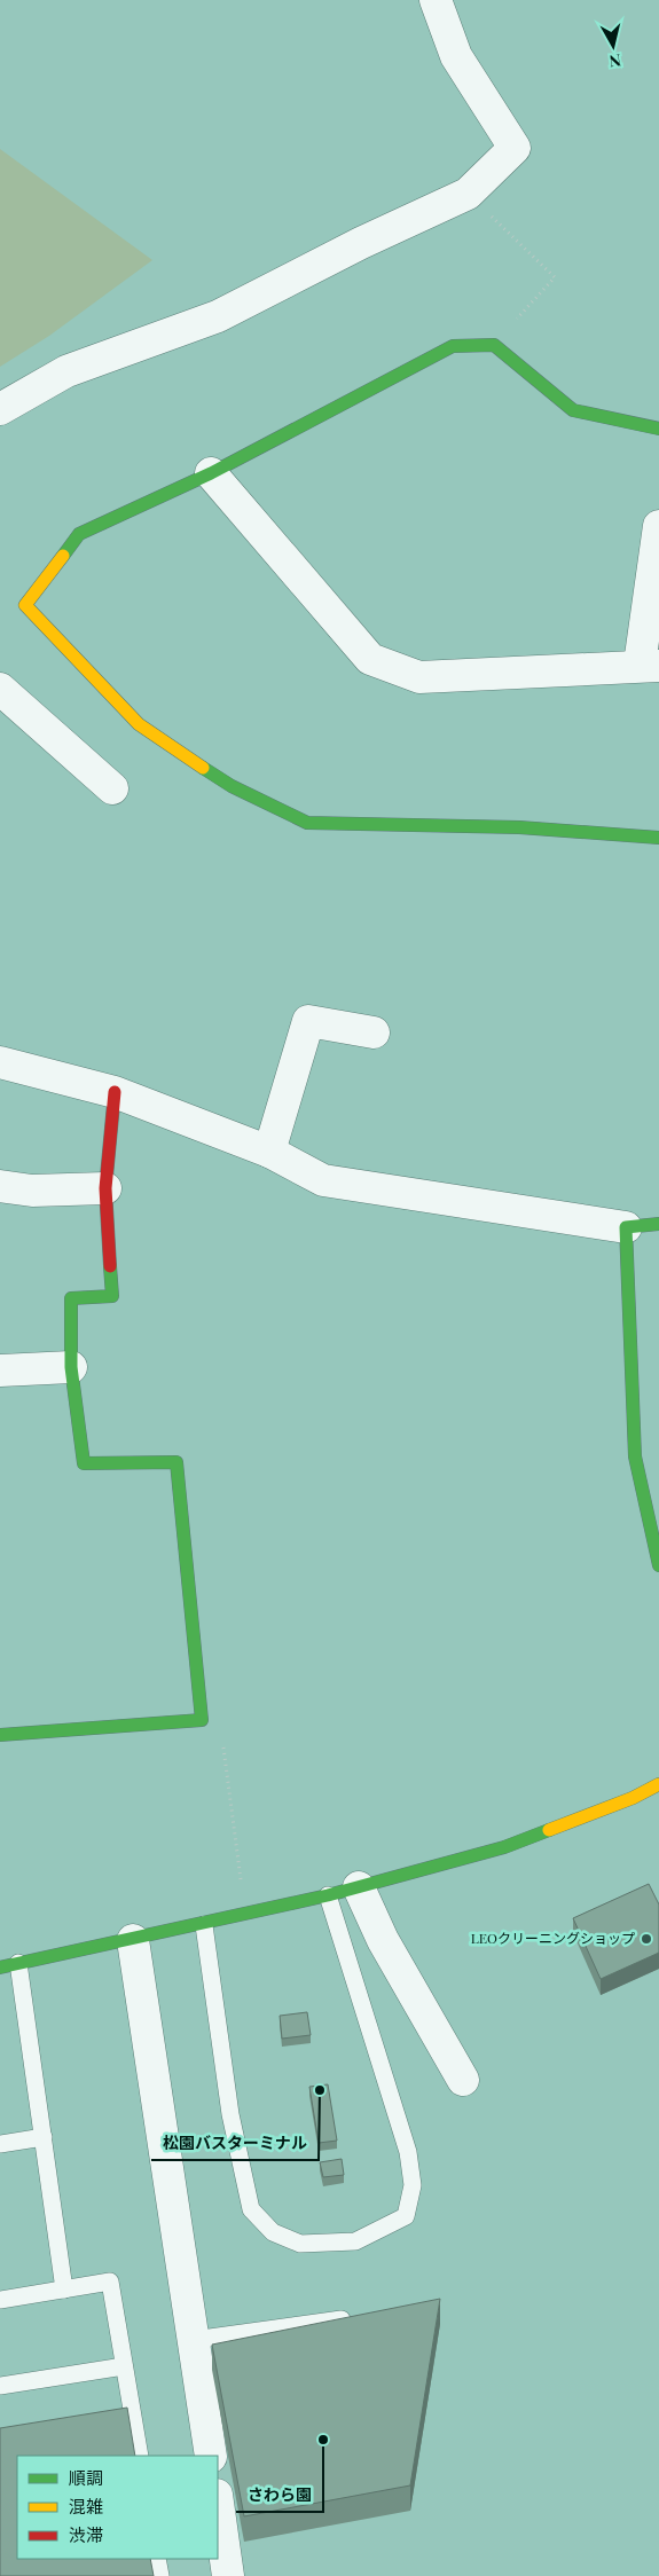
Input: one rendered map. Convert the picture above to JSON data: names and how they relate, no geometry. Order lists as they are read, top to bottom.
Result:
{
  "places": ["LEOクリーニングショップ", "松園バスターミナル", "さわら園"],
  "legend": ["順調", "混雑", "渋滞"],
  "north": "bottom"
}
